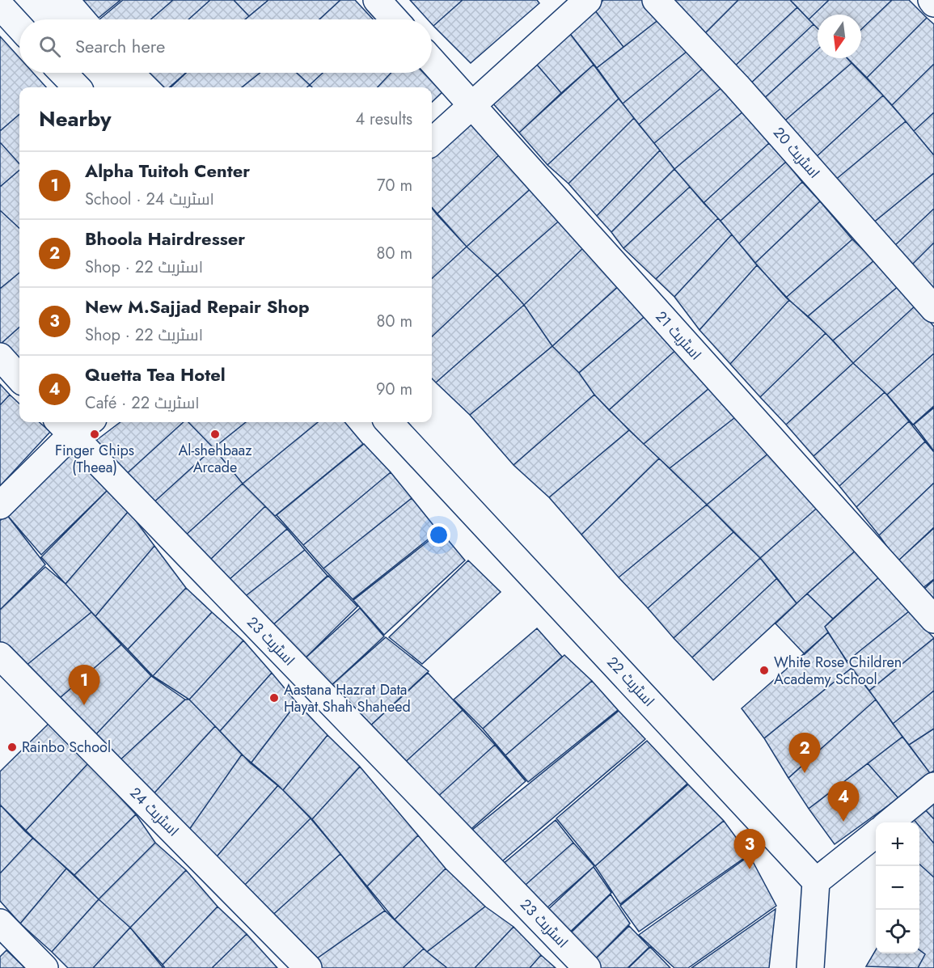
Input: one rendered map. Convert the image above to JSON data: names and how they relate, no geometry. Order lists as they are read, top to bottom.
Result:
{
  "streets": {
    "street": [
      "اسٹریٹ 20",
      "اسٹریٹ 21",
      "اسٹریٹ 23",
      "اسٹریٹ 22",
      "اسٹریٹ 24"
    ]
  },
  "places": [
    "Finger Chips (Theea)",
    "Al-shehbaaz Arcade",
    "White Rose Children Academy School",
    "Aastana Hazrat Data Hayat Shah Shaheed",
    "Rainbo School"
  ],
  "north": "bottom",
  "page": {
    "search": "Search here",
    "heading": ["Nearby", "4 results"],
    "list": [
      {
        "mark": "1",
        "name": "Alpha Tuitoh Center",
        "note": "School · اسٹریٹ 24",
        "value": "70 m"
      },
      {
        "mark": "2",
        "name": "Bhoola Hairdresser",
        "note": "Shop · اسٹریٹ 22",
        "value": "80 m"
      },
      {
        "mark": "3",
        "name": "New M.Sajjad Repair Shop",
        "note": "Shop · اسٹریٹ 22",
        "value": "80 m"
      },
      {
        "mark": "4",
        "name": "Quetta Tea Hotel",
        "note": "Café · اسٹریٹ 22",
        "value": "90 m"
      }
    ],
    "pins": [
      "1",
      "2",
      "4",
      "3"
    ],
    "map_buttons": ["+", "−"]
  }
}
